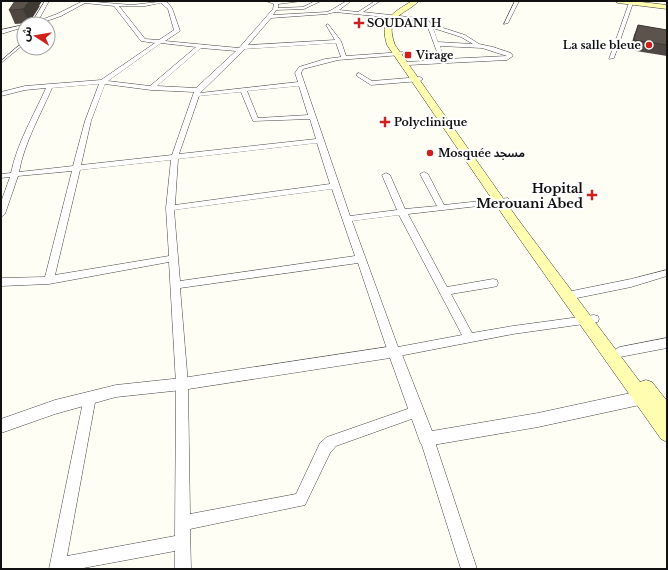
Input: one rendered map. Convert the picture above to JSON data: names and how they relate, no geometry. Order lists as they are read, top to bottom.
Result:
{
  "places": {
    "health": ["SOUDANI H", "Polyclinique", "Hopital Merouani Abed"],
    "other": ["La salle bleue", "Mosquée مسجد"],
    "transit": ["Virage"]
  },
  "north": "left"
}
